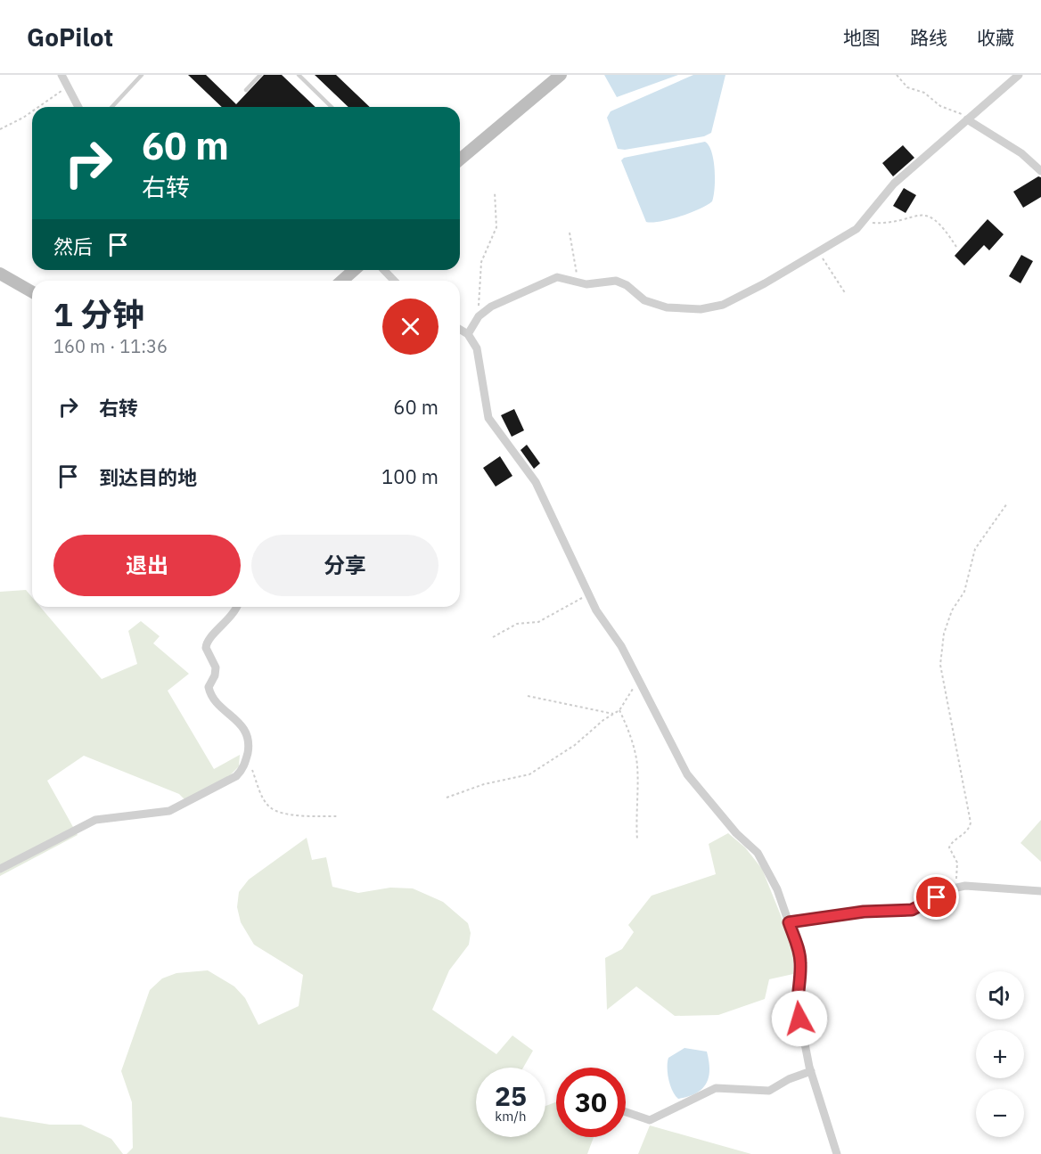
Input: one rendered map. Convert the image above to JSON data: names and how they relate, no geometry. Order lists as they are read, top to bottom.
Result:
{
  "page": {
    "header": "GoPilot",
    "nav": ["地图", "路线", "收藏"],
    "turn": ["60 m", "右转"],
    "then": "然后",
    "heading": ["1 分钟", "160 m · 11:36"],
    "list": [
      {
        "name": "右转",
        "value": "60 m"
      },
      {
        "name": "到达目的地",
        "value": "100 m"
      }
    ],
    "buttons": ["退出", "分享"],
    "map_buttons": ["+", "−"],
    "speed": "25 km/h",
    "limit": "30"
  }
}
